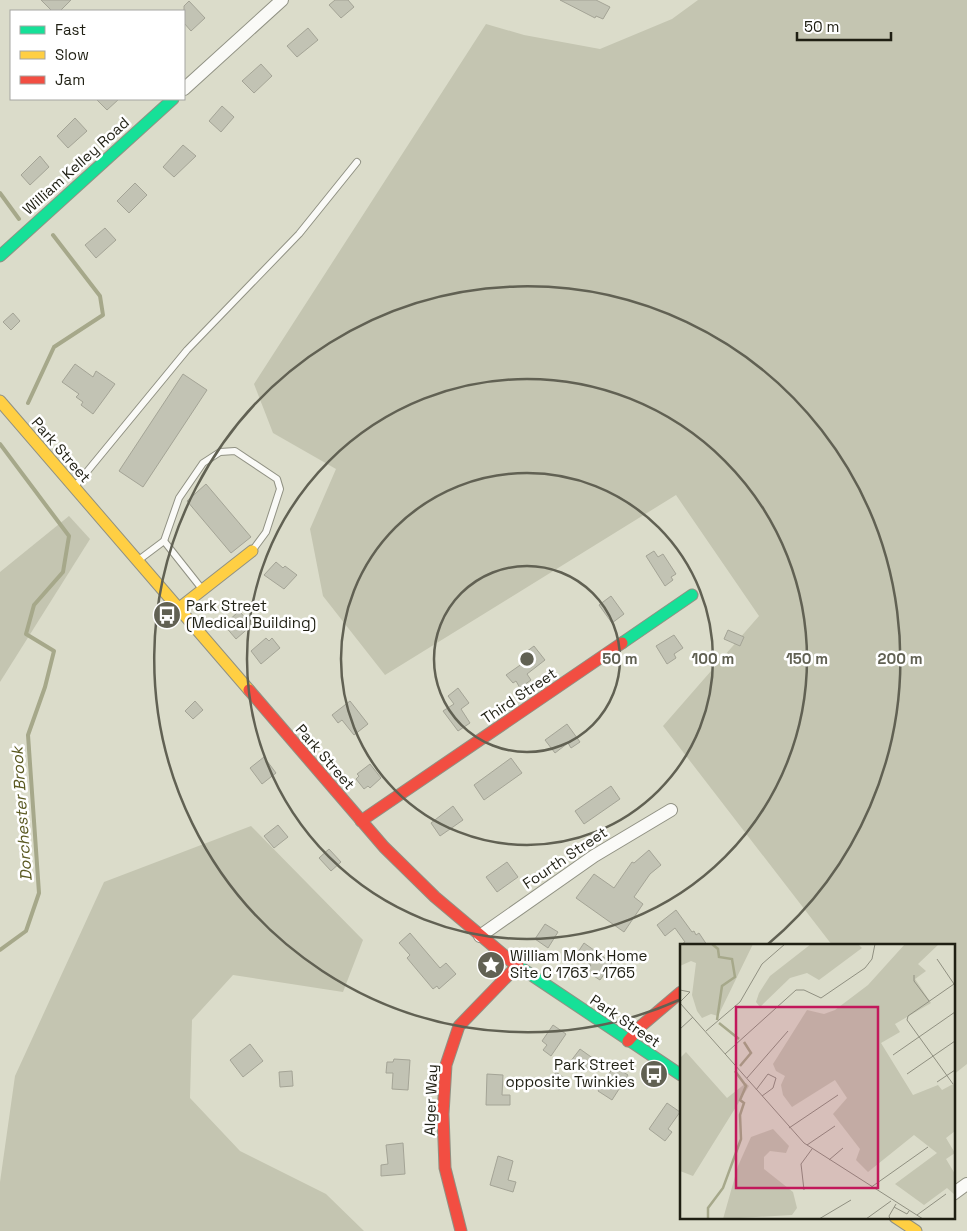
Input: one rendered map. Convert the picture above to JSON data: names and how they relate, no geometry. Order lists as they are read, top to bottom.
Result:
{
  "streets": {
    "street": [
      "William Kelley Road",
      "Park Street",
      "Third Street",
      "Fourth Street",
      "Alger Way"
    ]
  },
  "crossings": [
    ["Park Street", "Third Street"],
    ["Park Street", "Fourth Street"],
    ["Park Street", "Alger Way"]
  ],
  "water": ["Dorchester Brook"],
  "places": {
    "bus stop": ["Park Street (Medical Building)", "Park Street opposite Twinkies"],
    "place": ["William Monk Home Site C 1763 - 1765"]
  },
  "legend": ["Fast", "Slow", "Jam"],
  "scale_bar": "50 m",
  "rings": [
    "50 m",
    "100 m",
    "150 m",
    "200 m"
  ]
}
